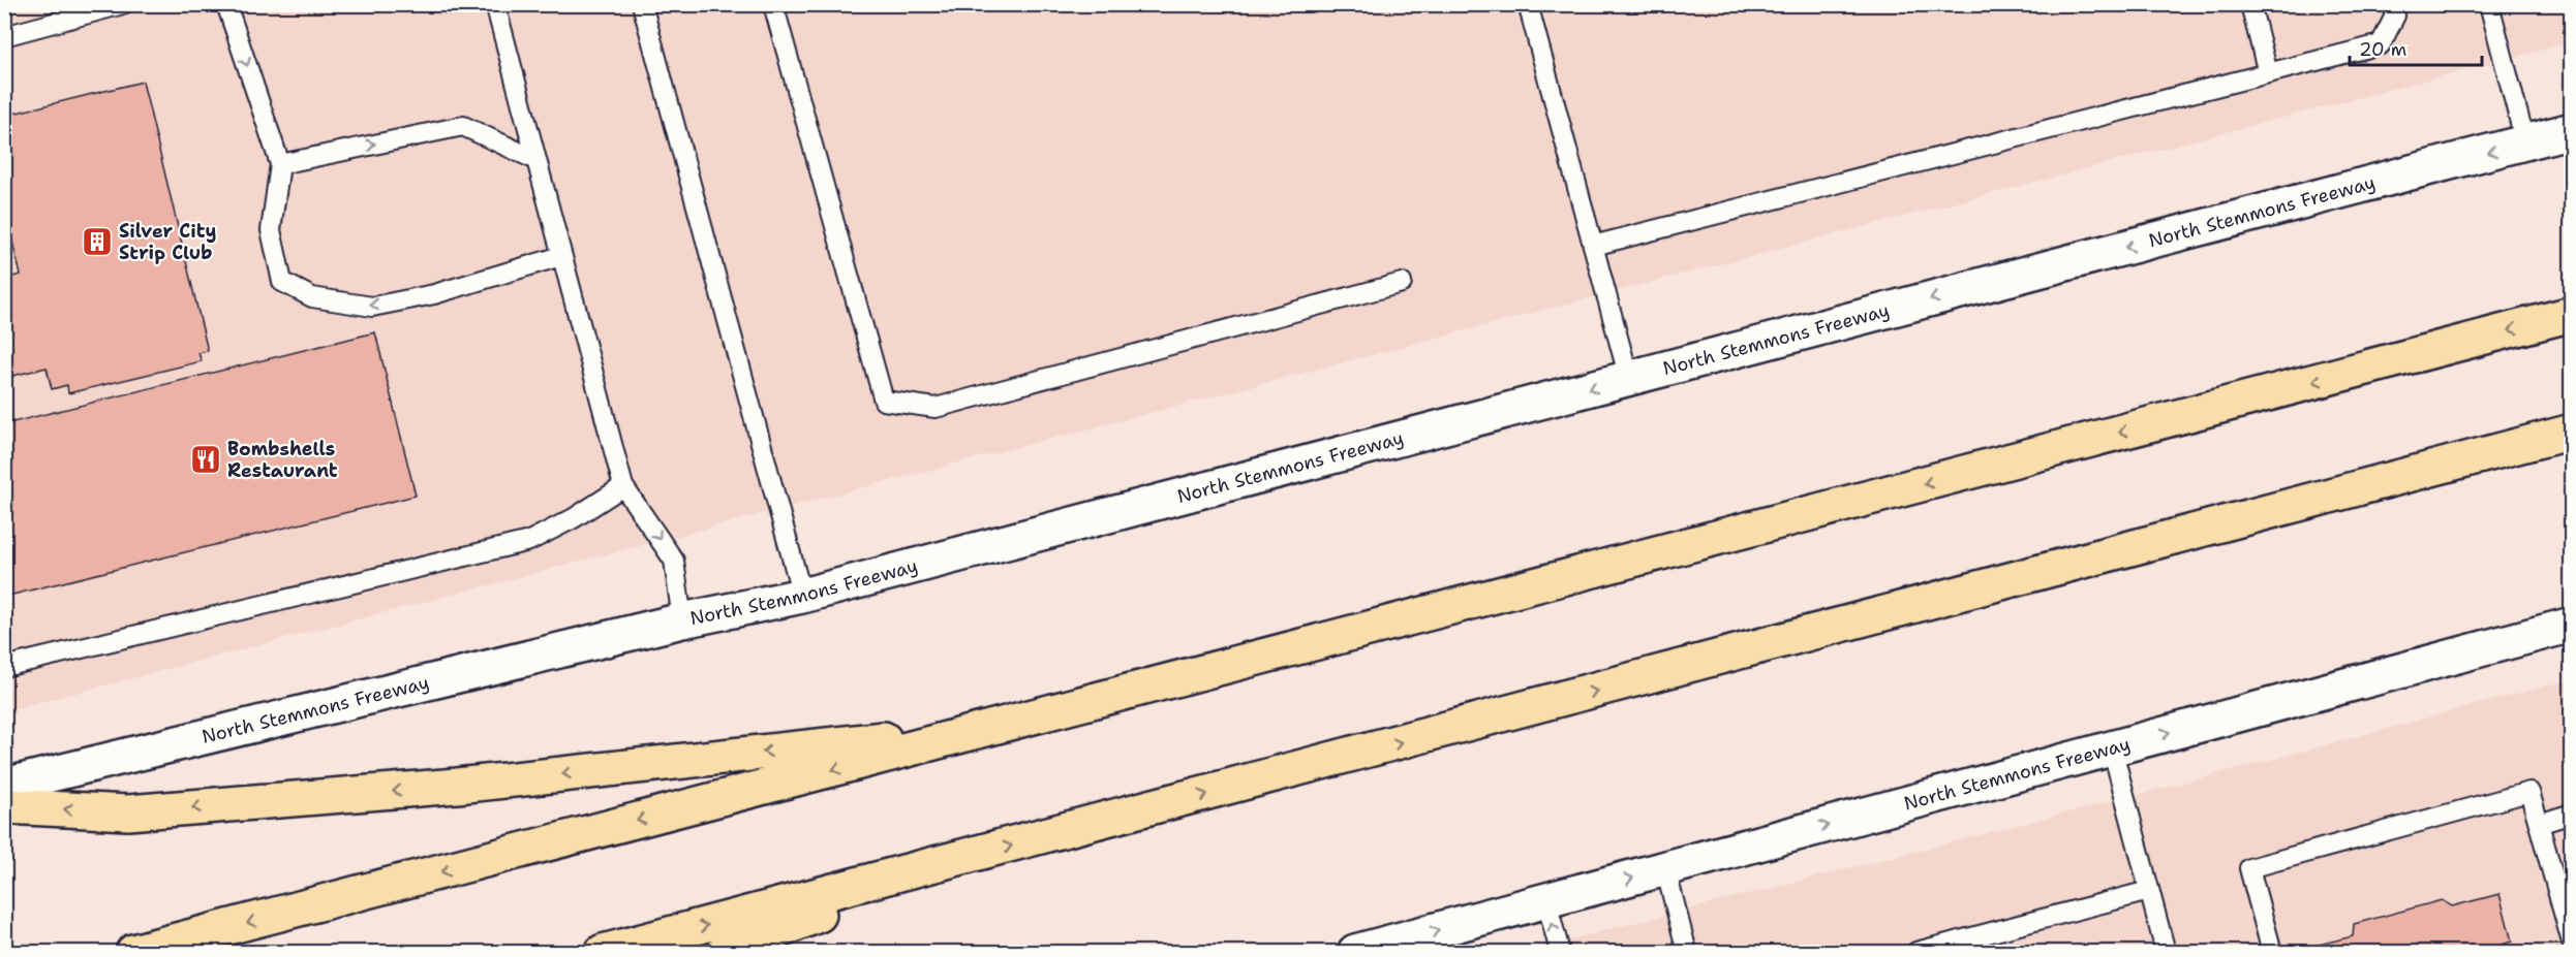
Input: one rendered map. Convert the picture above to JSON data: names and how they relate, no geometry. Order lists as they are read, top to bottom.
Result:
{
  "streets": {
    "main road": ["North Stemmons Freeway"]
  },
  "places": {
    "building": ["Silver City Strip Club"],
    "restaurant": ["Bombshells Restaurant"]
  },
  "scale_bar": "20 m"
}
